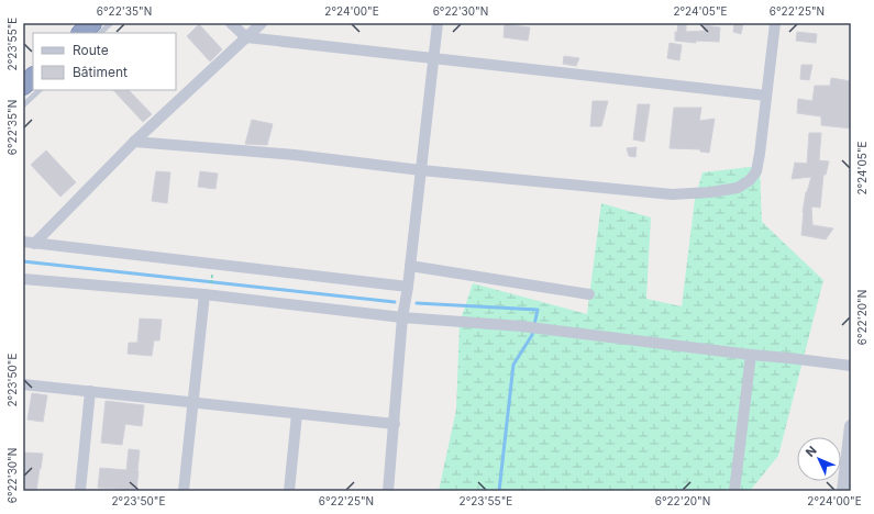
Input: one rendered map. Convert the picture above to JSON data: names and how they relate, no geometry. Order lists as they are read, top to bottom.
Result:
{
  "legend": ["Route", "Bâtiment"],
  "north": "top left",
  "coordinates": [
    "6°22'35\"N",
    "2°24'00\"E",
    "6°22'30\"N",
    "2°24'05\"E",
    "6°22'25\"N",
    "2°23'55\"E",
    "6°22'20\"N",
    "2°23'50\"E"
  ]
}
